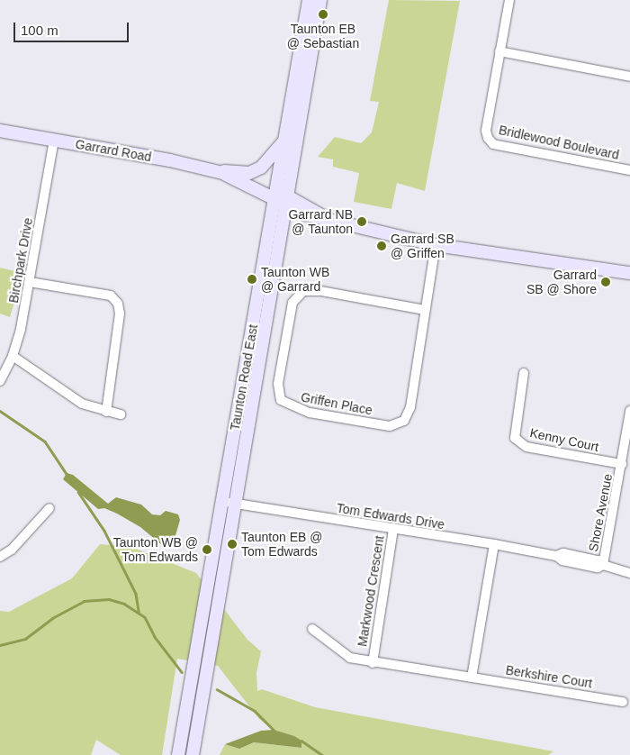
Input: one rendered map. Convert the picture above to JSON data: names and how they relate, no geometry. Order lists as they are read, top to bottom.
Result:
{
  "streets": {
    "main road": ["Garrard Road", "Taunton Road East"],
    "street": [
      "Bridlewood Boulevard",
      "Birchpark Drive",
      "Griffen Place",
      "Kenny Court",
      "Shore Avenue",
      "Tom Edwards Drive",
      "Markwood Crescent",
      "Berkshire Court"
    ]
  },
  "crossings": [
    ["Garrard Road", "Birchpark Drive"],
    ["Garrard Road", "Taunton Road East"],
    ["Garrard Road", "Griffen Place"],
    ["Taunton Road East", "Tom Edwards Drive"],
    ["Kenny Court", "Shore Avenue"],
    ["Shore Avenue", "Tom Edwards Drive"],
    ["Tom Edwards Drive", "Markwood Crescent"],
    ["Markwood Crescent", "Berkshire Court"]
  ],
  "places": [
    "Taunton EB @ Sebastian",
    "Garrard NB @ Taunton",
    "Garrard SB @ Griffen",
    "Taunton WB @ Garrard",
    "Garrard SB @ Shore",
    "Taunton EB @ Tom Edwards",
    "Taunton WB @ Tom Edwards"
  ],
  "scale_bar": "100 m"
}
